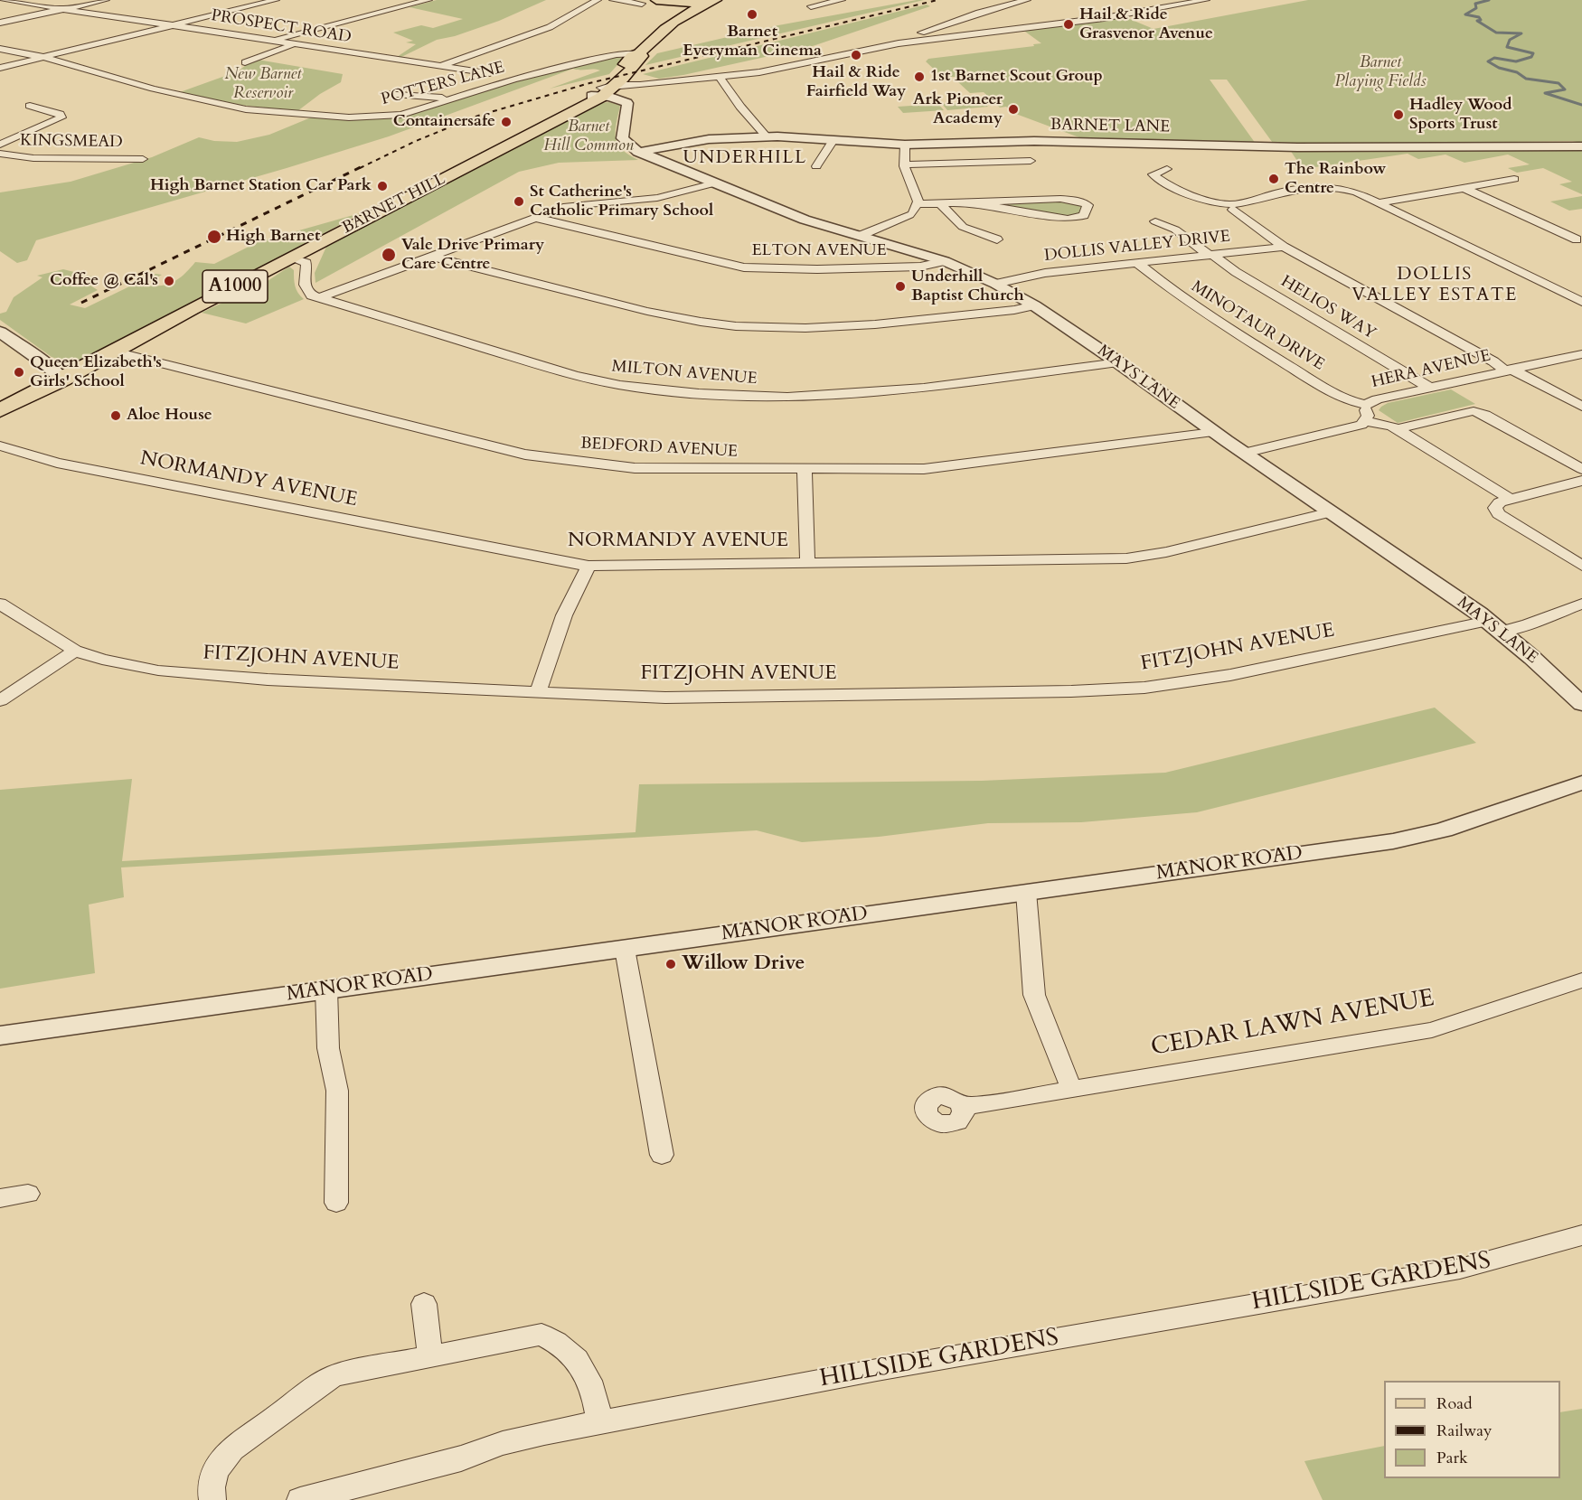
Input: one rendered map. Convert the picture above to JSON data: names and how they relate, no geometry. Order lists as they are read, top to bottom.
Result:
{
  "streets": {
    "main road": ["BARNET HILL", "A1000"],
    "street": [
      "PROSPECT ROAD",
      "POTTERS LANE",
      "BARNET LANE",
      "KINGSMEAD",
      "DOLLIS VALLEY DRIVE",
      "ELTON AVENUE",
      "HELIOS WAY",
      "MINOTAUR DRIVE",
      "HERA AVENUE",
      "MILTON AVENUE",
      "MAYS LANE",
      "BEDFORD AVENUE",
      "NORMANDY AVENUE",
      "FITZJOHN AVENUE",
      "MANOR ROAD",
      "CEDAR LAWN AVENUE",
      "HILLSIDE GARDENS"
    ]
  },
  "crossings": [
    ["POTTERS LANE", "BARNET HILL"],
    ["BARNET LANE", "MAYS LANE"],
    ["BARNET HILL", "A1000"],
    ["BARNET HILL", "BEDFORD AVENUE"],
    ["DOLLIS VALLEY DRIVE", "HELIOS WAY"],
    ["DOLLIS VALLEY DRIVE", "MINOTAUR DRIVE"],
    ["DOLLIS VALLEY DRIVE", "MAYS LANE"],
    ["ELTON AVENUE", "MAYS LANE"],
    ["HELIOS WAY", "HERA AVENUE"],
    ["MINOTAUR DRIVE", "HERA AVENUE"],
    ["HERA AVENUE", "MAYS LANE"],
    ["MILTON AVENUE", "MAYS LANE"],
    ["MAYS LANE", "BEDFORD AVENUE"],
    ["MAYS LANE", "NORMANDY AVENUE"],
    ["MAYS LANE", "FITZJOHN AVENUE"]
  ],
  "districts": ["UNDERHILL", "DOLLIS VALLEY ESTATE"],
  "parks": ["Barnet Playing Fields", "New Barnet Reservoir", "Barnet Hill Common"],
  "places": [
    "Barnet Everyman Cinema",
    "Hail & Ride Grasvenor Avenue",
    "Hail & Ride Fairfield Way",
    "1st Barnet Scout Group",
    "Ark Pioneer Academy",
    "Hadley Wood Sports Trust",
    "Containersafe",
    "The Rainbow Centre",
    "High Barnet Station Car Park",
    "St Catherine's Catholic Primary School",
    "High Barnet",
    "Vale Drive Primary Care Centre",
    "Coffee @ Cal's",
    "Underhill Baptist Church",
    "Queen Elizabeth's Girls' School",
    "Aloe House",
    "Willow Drive"
  ],
  "legend": ["Road", "Railway", "Park"]
}
